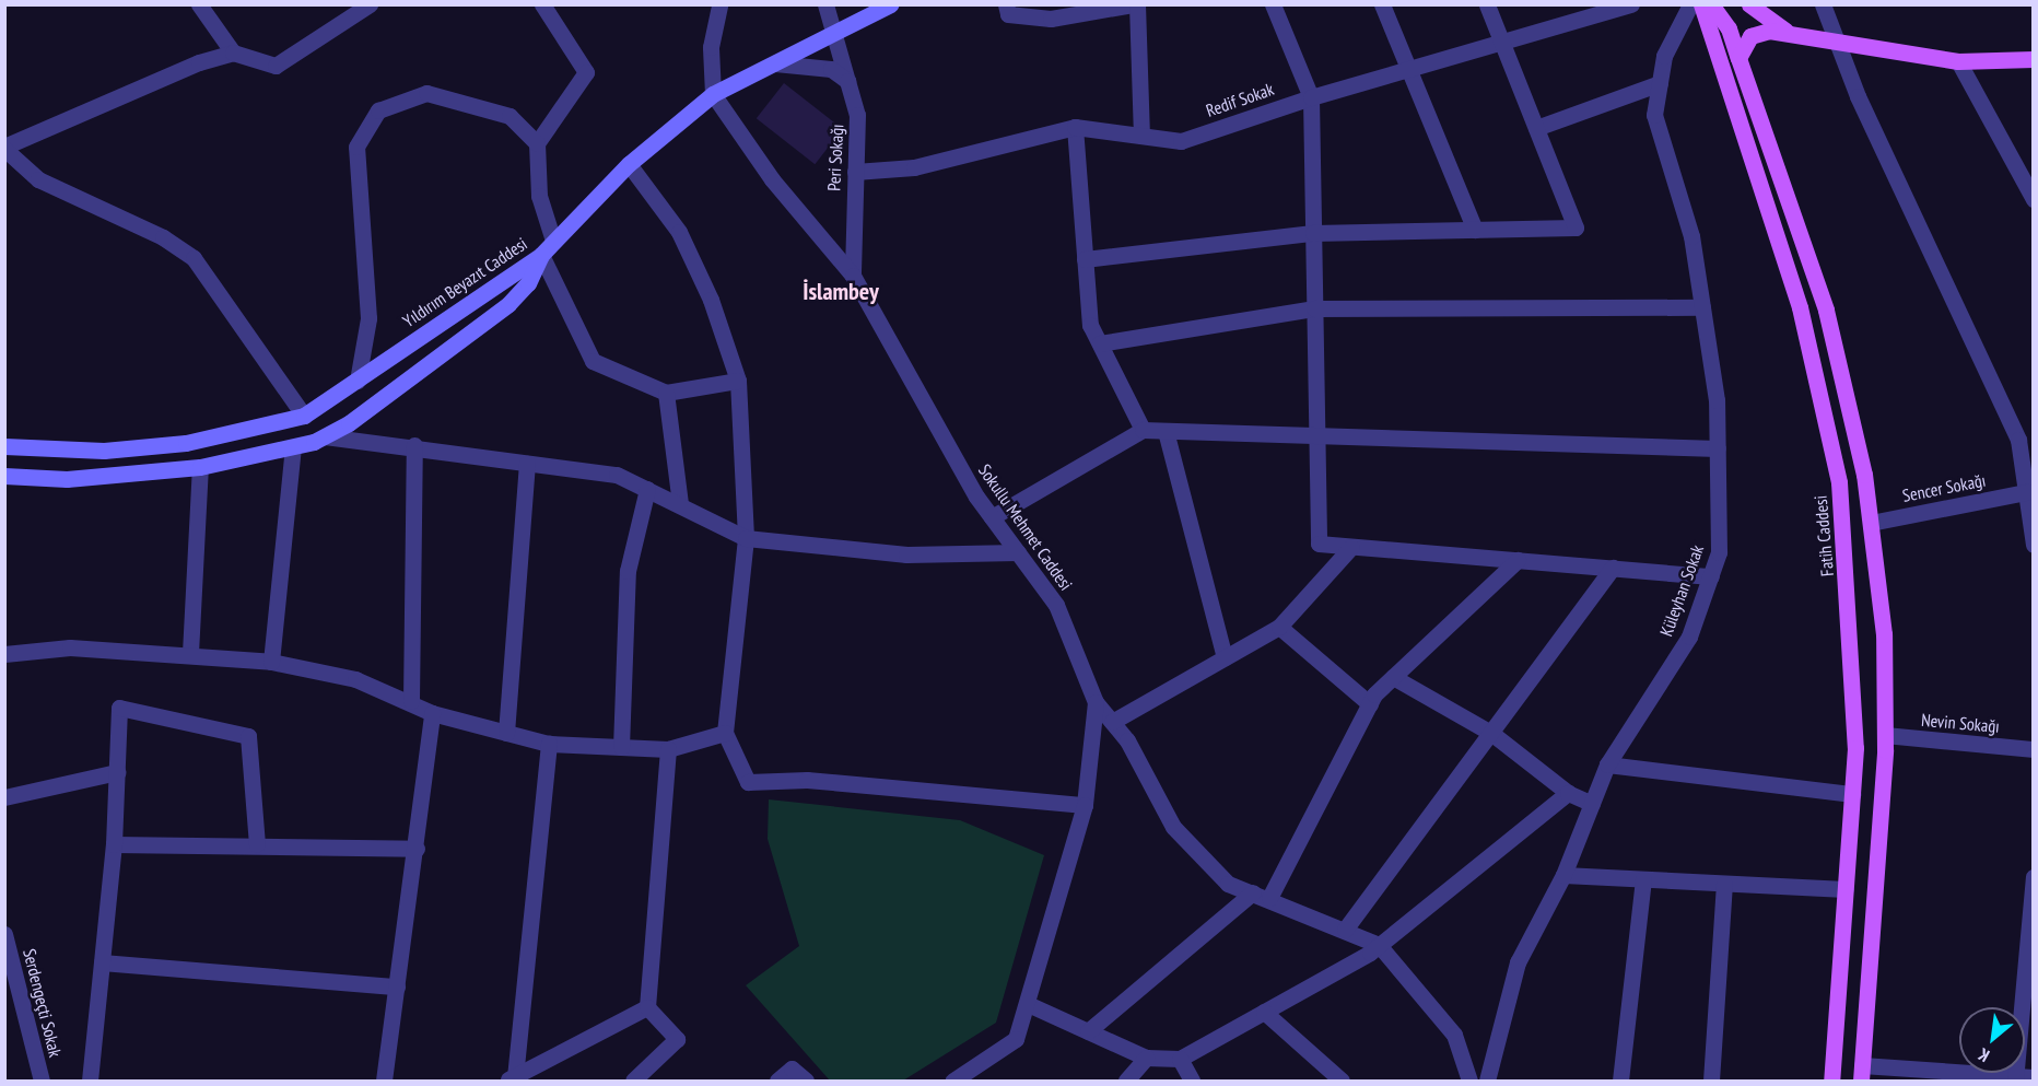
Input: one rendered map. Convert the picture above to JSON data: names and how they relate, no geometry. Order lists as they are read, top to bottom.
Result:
{
  "streets": {
    "main road": ["Yıldırım Beyazıt Caddesi", "Fatih Caddesi"],
    "street": [
      "Redif Sokak",
      "Peri Sokağı",
      "Sencer Sokağı",
      "Sokullu Mehmet Caddesi",
      "Küleyhan Sokak",
      "Nevin Sokağı",
      "Serdengeçti Sokak"
    ]
  },
  "crossings": [
    ["Redif Sokak", "Peri Sokağı"],
    ["Peri Sokağı", "Yıldırım Beyazıt Caddesi"],
    ["Peri Sokağı", "Sokullu Mehmet Caddesi"],
    ["Yıldırım Beyazıt Caddesi", "Sokullu Mehmet Caddesi"]
  ],
  "districts": ["İslambey"],
  "north": "bottom left"
}
